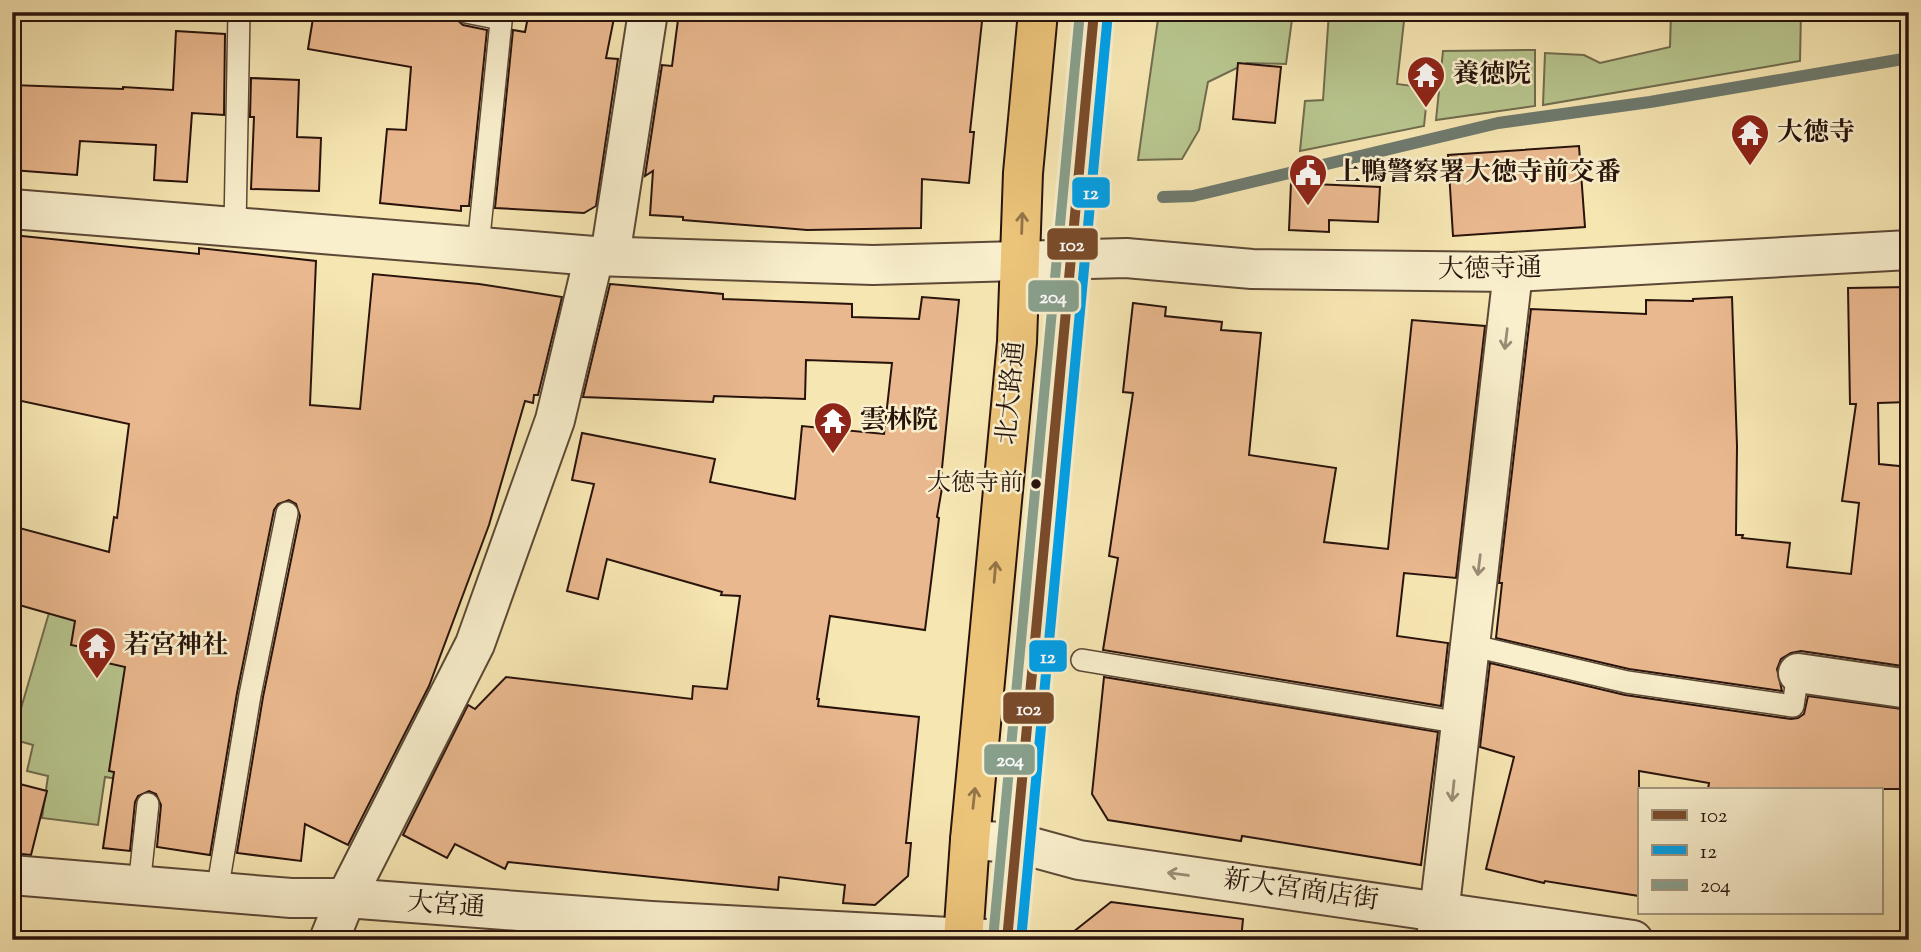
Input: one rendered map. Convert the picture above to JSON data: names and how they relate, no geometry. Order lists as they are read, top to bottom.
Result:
{
  "streets": {
    "main road": ["北大路通"],
    "street": ["大徳寺通", "新大宮商店街", "大宮通"]
  },
  "crossings": [
    ["大徳寺通", "北大路通"],
    ["北大路通", "新大宮商店街"],
    ["北大路通", "大宮通"]
  ],
  "one_way": ["新大宮商店街"],
  "places": {
    "temple": [
      "養徳院",
      "大徳寺",
      "雲林院",
      "若宮神社"
    ],
    "public building": ["上鴨警察署大徳寺前交番"],
    "other": ["大徳寺前"]
  },
  "lines": ["transit line 102", "transit line 204", "transit line 12"],
  "legend": ["102", "12", "204"]
}
